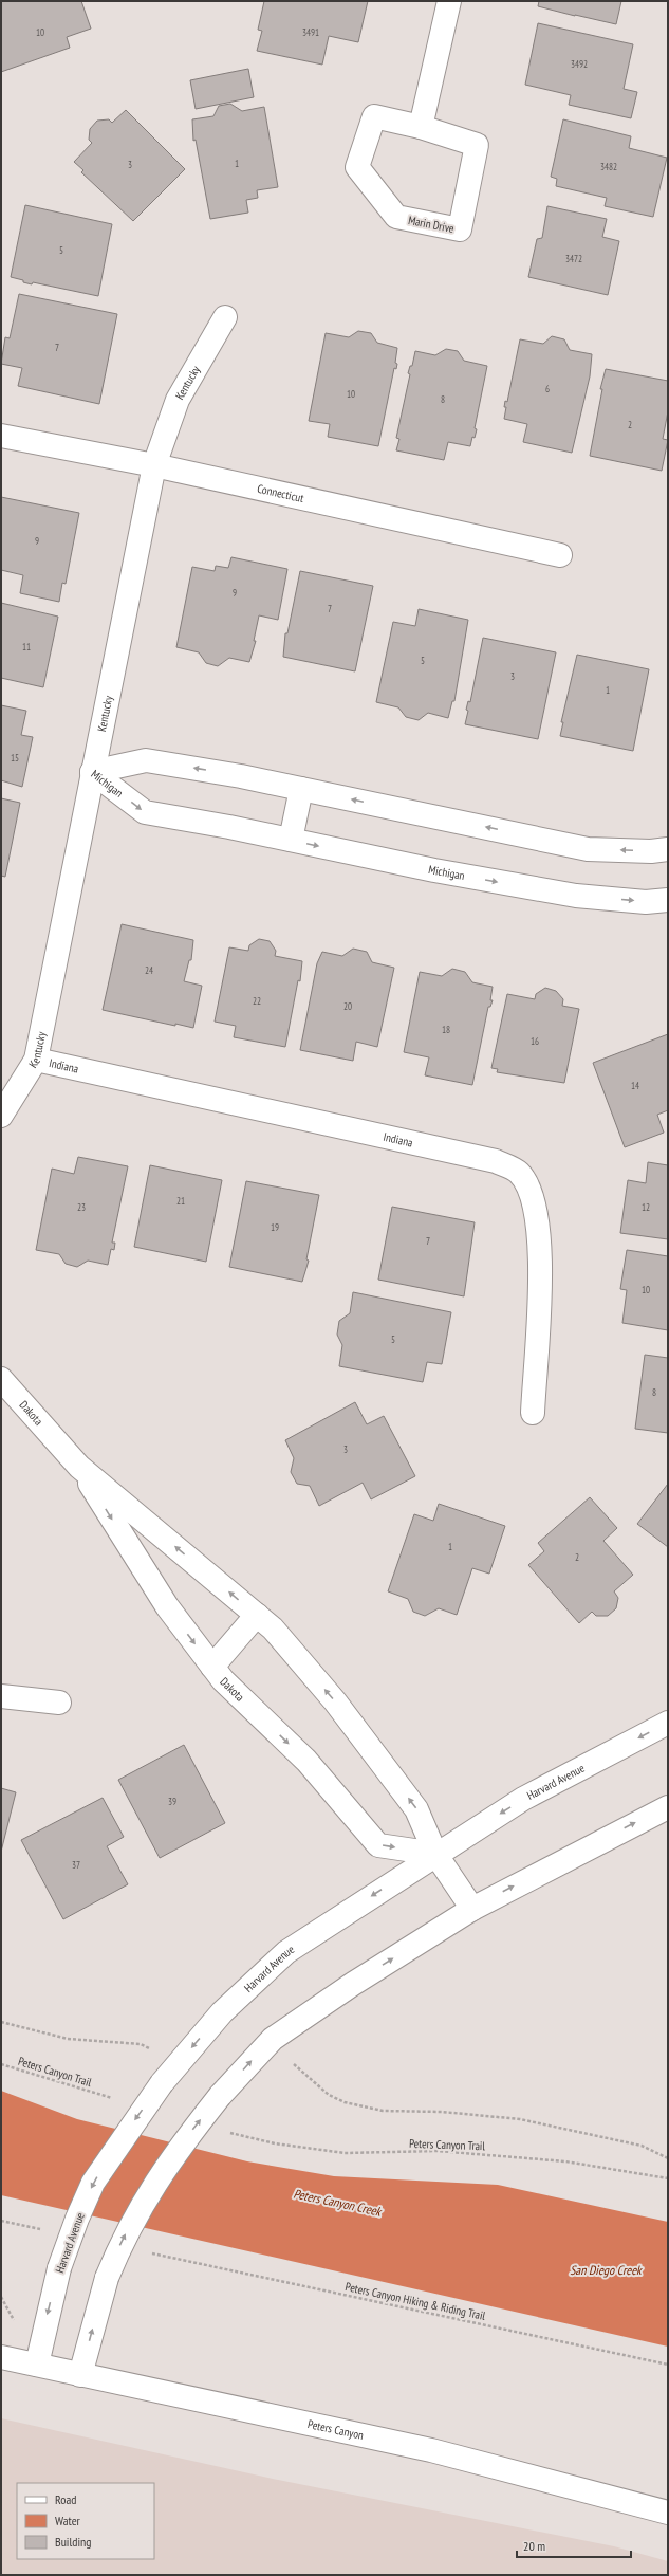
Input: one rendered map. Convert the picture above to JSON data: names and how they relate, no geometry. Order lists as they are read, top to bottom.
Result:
{
  "streets": {
    "street": [
      "Marin Drive",
      "Kentucky",
      "Connecticut",
      "Michigan",
      "Indiana",
      "Dakota",
      "Harvard Avenue",
      "Peters Canyon"
    ],
    "path": ["Peters Canyon Trail", "Peters Canyon Hiking & Riding Trail"]
  },
  "crossings": [
    ["Kentucky", "Connecticut"],
    ["Kentucky", "Michigan"],
    ["Kentucky", "Indiana"],
    ["Dakota", "Harvard Avenue"],
    ["Harvard Avenue", "Peters Canyon"]
  ],
  "water": ["Peters Canyon Creek", "San Diego Creek"],
  "house_numbers": [
    "10",
    "3491",
    "3492",
    "1",
    "3",
    "3482",
    "5",
    "3472",
    "7",
    "6",
    "10",
    "8",
    "2",
    "9",
    "9",
    "7",
    "11",
    "5",
    "3",
    "1",
    "15",
    "24",
    "22",
    "20",
    "18",
    "16",
    "14",
    "21",
    "23",
    "12",
    "19",
    "7",
    "10",
    "5",
    "8",
    "3",
    "1",
    "2",
    "39",
    "37"
  ],
  "legend": ["Road", "Water", "Building"],
  "scale_bar": "20 m"
}
